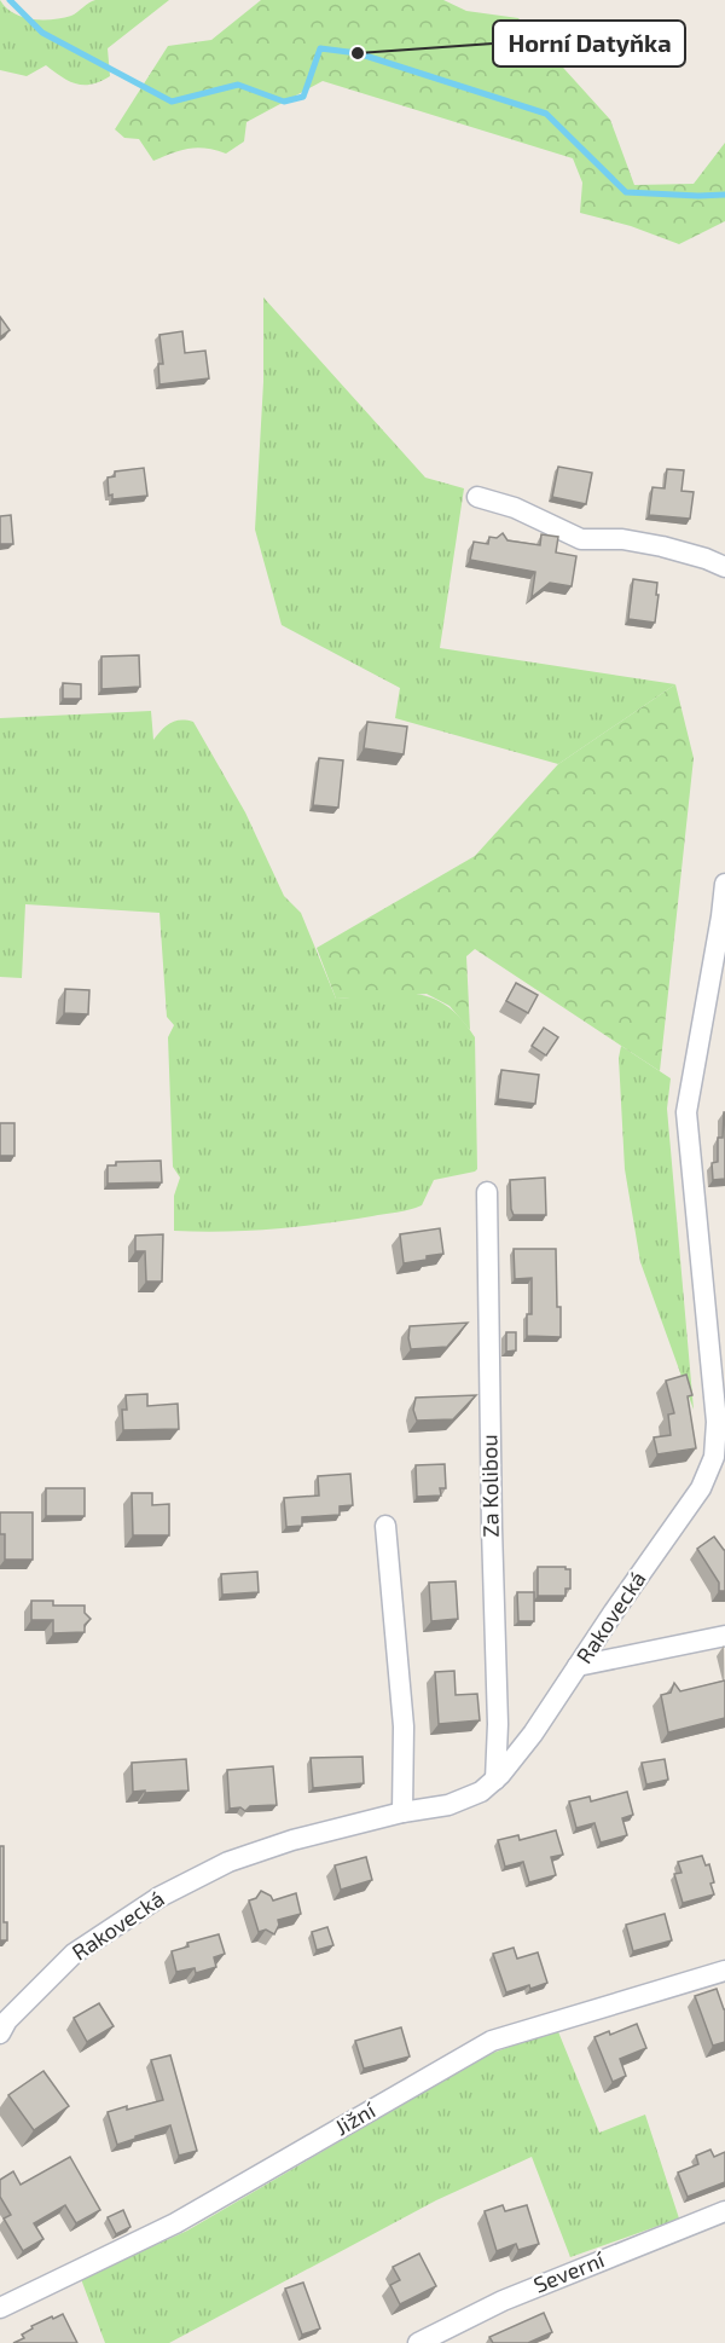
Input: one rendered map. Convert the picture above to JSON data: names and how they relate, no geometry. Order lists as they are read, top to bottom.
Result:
{
  "streets": {
    "street": [
      "Za Kolibou",
      "Rakovecká",
      "Jižní",
      "Severní"
    ]
  },
  "crossings": [
    ["Za Kolibou", "Rakovecká"]
  ],
  "places": ["Horní Datyňka"]
}
